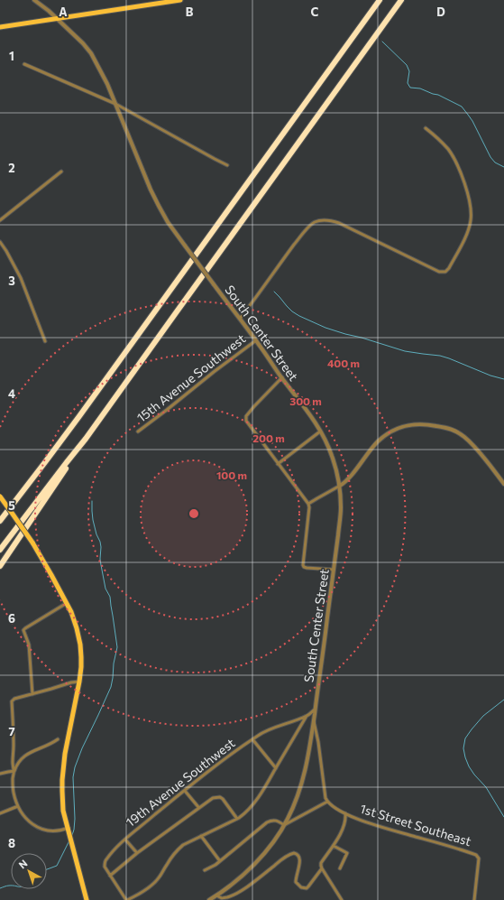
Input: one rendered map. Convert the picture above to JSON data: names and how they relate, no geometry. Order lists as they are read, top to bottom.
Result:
{
  "streets": {
    "street": [
      "South Center Street",
      "15th Avenue Southwest",
      "19th Avenue Southwest",
      "1st Street Southeast"
    ]
  },
  "crossings": [
    ["South Center Street", "15th Avenue Southwest"],
    ["South Center Street", "19th Avenue Southwest"],
    ["South Center Street", "1st Street Southeast"]
  ],
  "north": "top left",
  "grid": {
    "columns": [
      "A",
      "B",
      "C",
      "D"
    ],
    "rows": [
      "1",
      "2",
      "3",
      "4",
      "5",
      "6",
      "7",
      "8"
    ]
  },
  "rings": [
    "400 m",
    "300 m",
    "200 m",
    "100 m"
  ]
}
